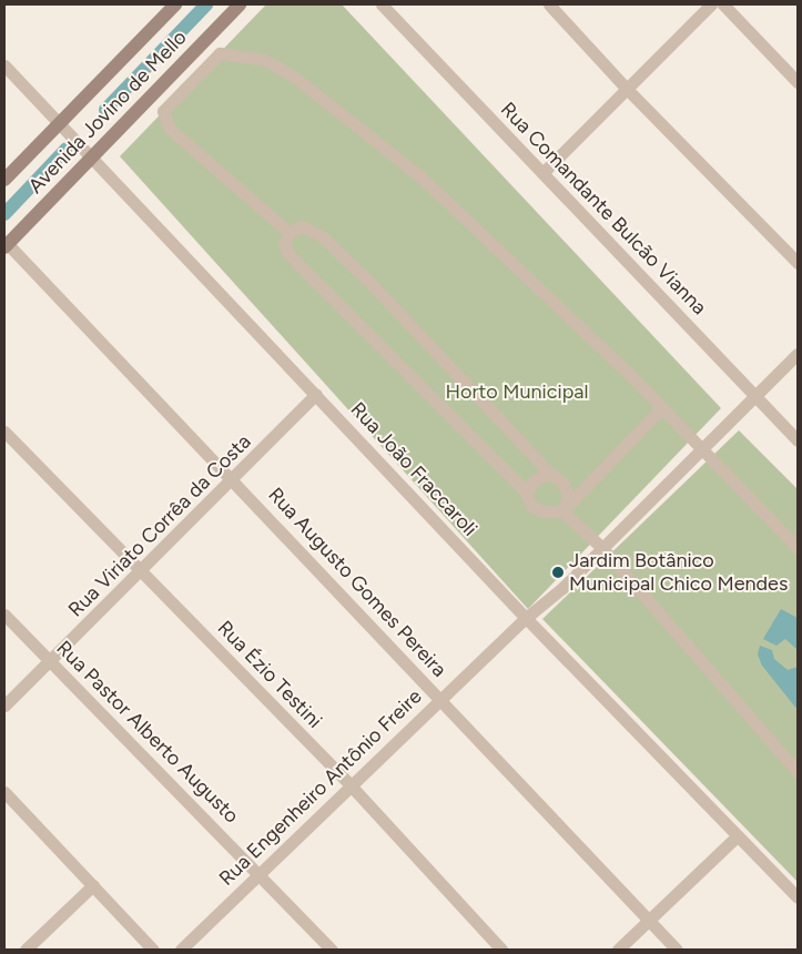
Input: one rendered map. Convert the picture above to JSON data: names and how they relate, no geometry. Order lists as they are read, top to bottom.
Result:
{
  "streets": {
    "main road": ["Avenida Jovino de Mello"],
    "street": [
      "Rua Comandante Bulcão Vianna",
      "Rua João Fraccaroli",
      "Rua Viriato Corrêa da Costa",
      "Rua Augusto Gomes Pereira",
      "Rua Ézio Testini",
      "Rua Pastor Alberto Augusto",
      "Rua Engenheiro Antônio Freire"
    ]
  },
  "crossings": [
    ["Avenida Jovino de Mello", "Rua João Fraccaroli"],
    ["Avenida Jovino de Mello", "Rua Augusto Gomes Pereira"],
    ["Rua Comandante Bulcão Vianna", "Rua Engenheiro Antônio Freire"],
    ["Rua João Fraccaroli", "Rua Viriato Corrêa da Costa"],
    ["Rua João Fraccaroli", "Rua Engenheiro Antônio Freire"],
    ["Rua Viriato Corrêa da Costa", "Rua Augusto Gomes Pereira"],
    ["Rua Viriato Corrêa da Costa", "Rua Ézio Testini"],
    ["Rua Viriato Corrêa da Costa", "Rua Pastor Alberto Augusto"],
    ["Rua Augusto Gomes Pereira", "Rua Engenheiro Antônio Freire"],
    ["Rua Ézio Testini", "Rua Engenheiro Antônio Freire"],
    ["Rua Pastor Alberto Augusto", "Rua Engenheiro Antônio Freire"]
  ],
  "parks": ["Horto Municipal"],
  "places": ["Jardim Botânico Municipal Chico Mendes"]
}
